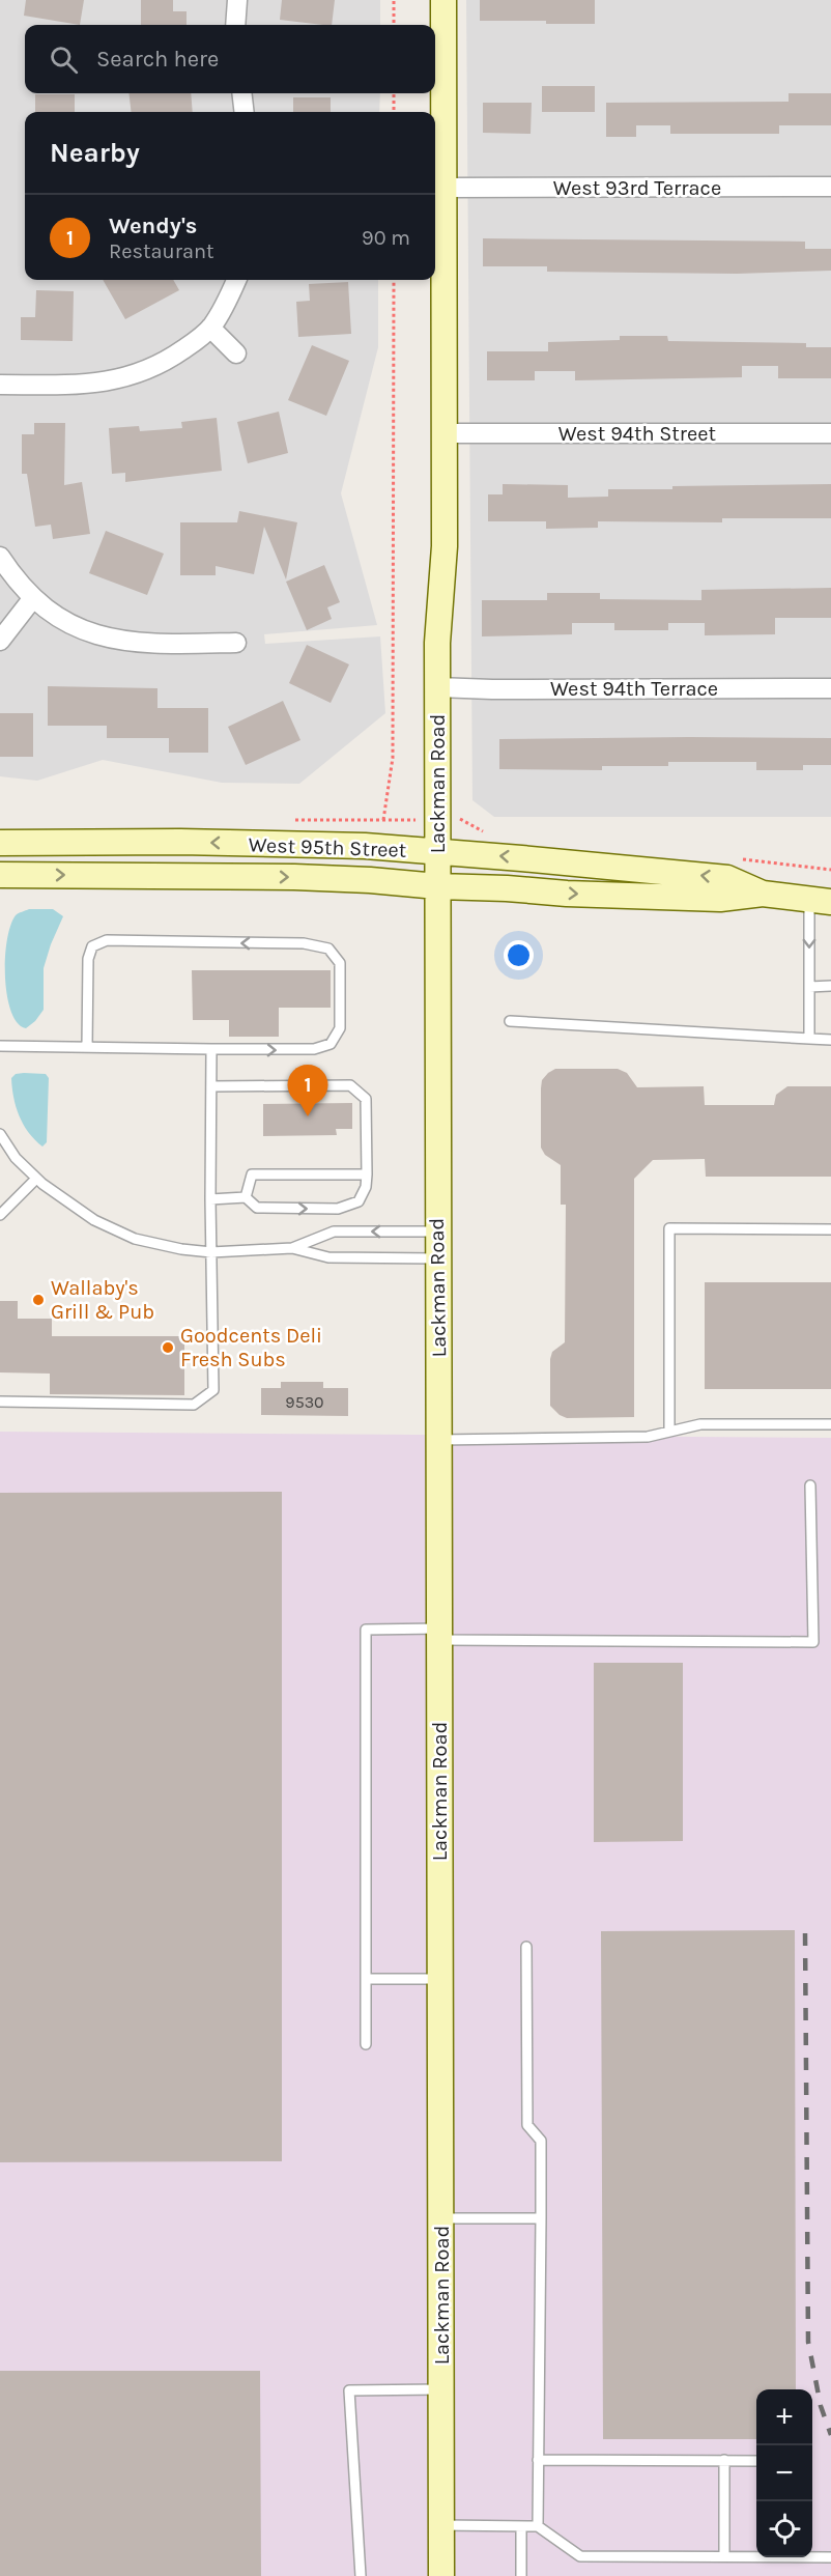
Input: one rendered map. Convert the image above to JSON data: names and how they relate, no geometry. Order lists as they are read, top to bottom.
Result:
{
  "streets": {
    "main road": ["Lackman Road", "West 95th Street"],
    "street": ["West 93rd Terrace", "West 94th Street", "West 94th Terrace"]
  },
  "crossings": [
    ["West 93rd Terrace", "Lackman Road"],
    ["West 94th Street", "Lackman Road"],
    ["West 94th Terrace", "Lackman Road"],
    ["Lackman Road", "West 95th Street"]
  ],
  "places": ["Wallaby's Grill & Pub", "Goodcents Deli Fresh Subs"],
  "house_numbers": ["9530"],
  "page": {
    "search": "Search here",
    "heading": "Nearby",
    "list": [
      {
        "mark": "1",
        "name": "Wendy's",
        "note": "Restaurant",
        "value": "90 m"
      }
    ],
    "pins": "1",
    "map_buttons": ["+", "−"]
  }
}
